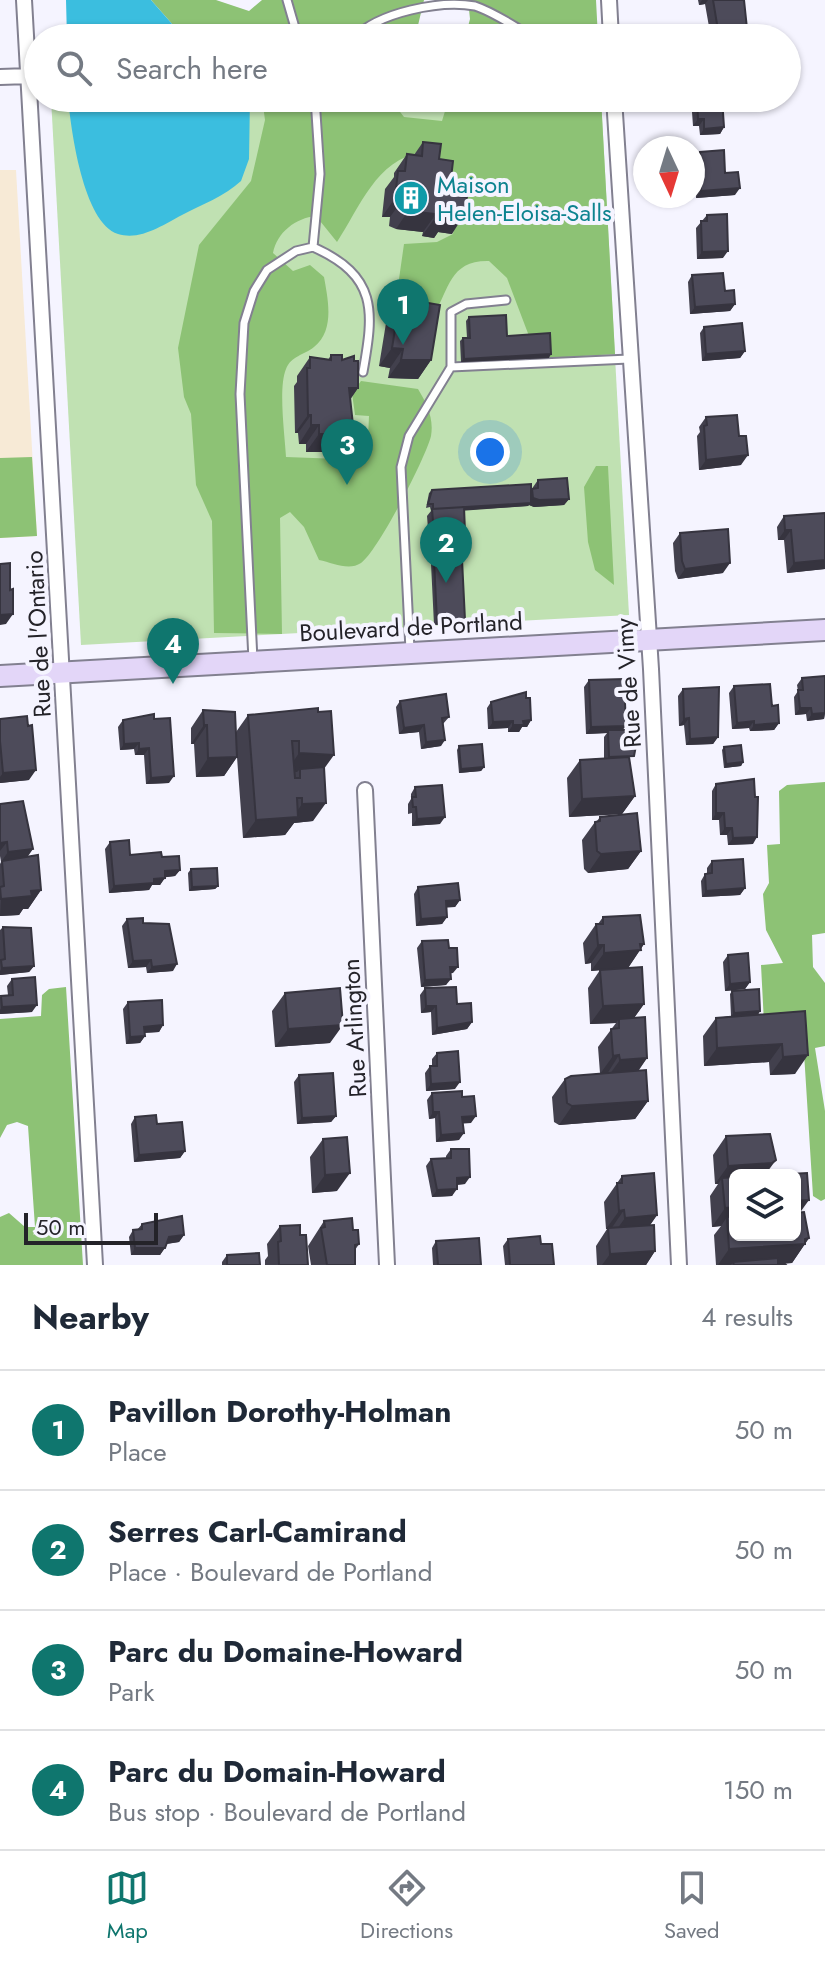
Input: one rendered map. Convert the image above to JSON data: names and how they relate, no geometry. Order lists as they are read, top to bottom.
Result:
{
  "streets": {
    "main road": ["Boulevard de Portland"],
    "street": ["Rue de l'Ontario", "Rue de Vimy", "Rue Arlington"]
  },
  "crossings": [
    ["Boulevard de Portland", "Rue de l'Ontario"],
    ["Boulevard de Portland", "Rue de Vimy"]
  ],
  "places": {
    "building": ["Maison Helen-Eloisa-Salls"]
  },
  "scale_bar": "50 m",
  "north": "bottom",
  "page": {
    "search": "Search here",
    "pins": [
      "1",
      "3",
      "2",
      "4"
    ],
    "scale": "50 m",
    "heading": ["Nearby", "4 results"],
    "list": [
      {
        "mark": "1",
        "name": "Pavillon Dorothy-Holman",
        "note": "Place",
        "value": "50 m"
      },
      {
        "mark": "2",
        "name": "Serres Carl-Camirand",
        "note": "Place · Boulevard de Portland",
        "value": "50 m"
      },
      {
        "mark": "3",
        "name": "Parc du Domaine-Howard",
        "note": "Park",
        "value": "50 m"
      },
      {
        "mark": "4",
        "name": "Parc du Domain-Howard",
        "note": "Bus stop · Boulevard de Portland",
        "value": "150 m"
      }
    ],
    "nav": ["Map", "Directions", "Saved"]
  }
}
